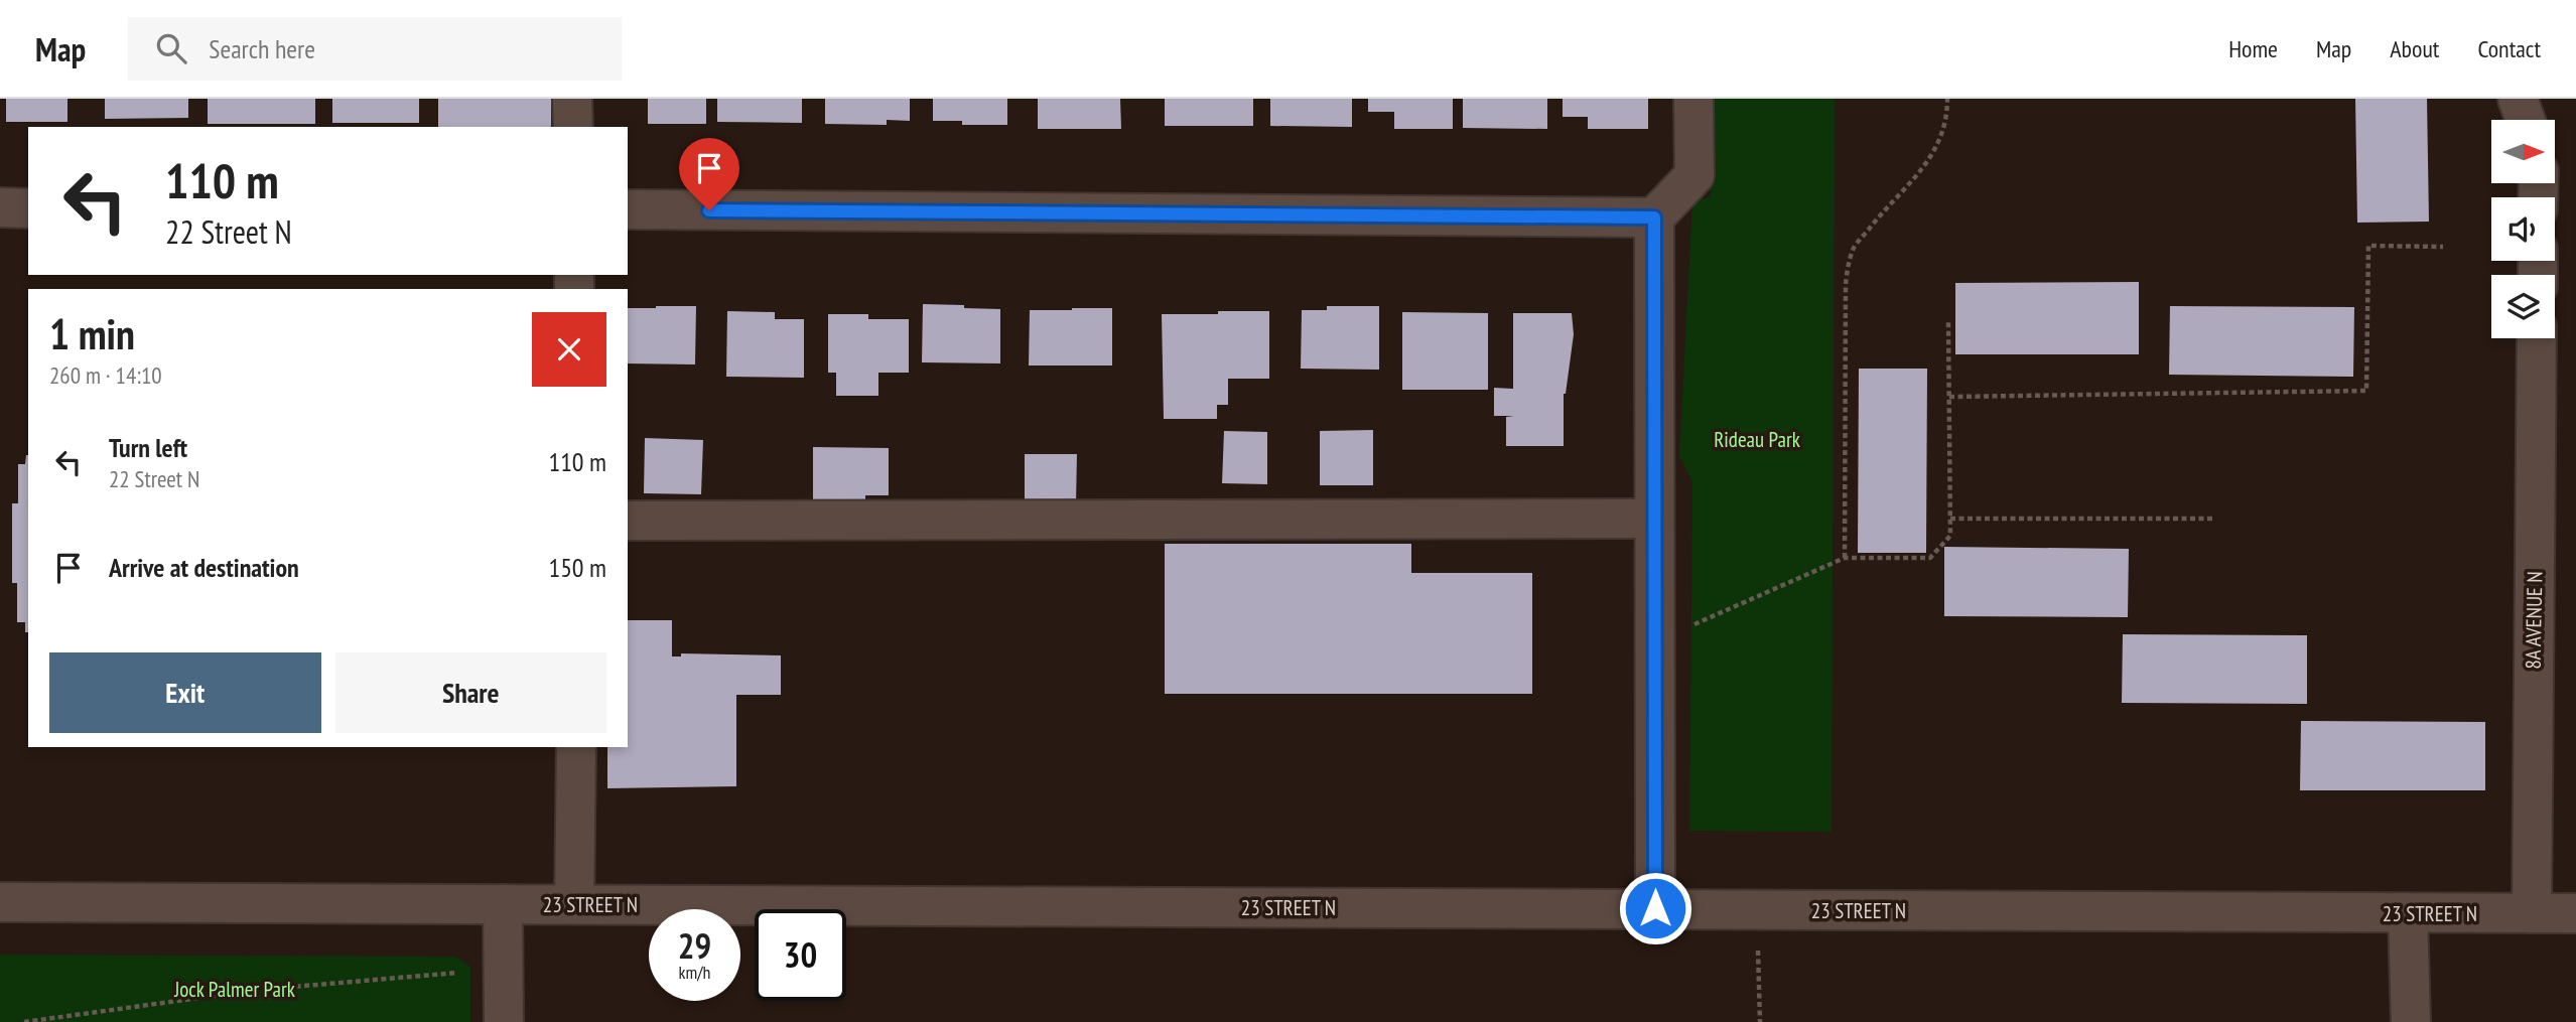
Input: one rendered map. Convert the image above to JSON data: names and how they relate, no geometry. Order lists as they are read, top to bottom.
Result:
{
  "streets": {
    "street": ["8A AVENUE N", "23 STREET N"]
  },
  "crossings": [
    ["8A AVENUE N", "23 STREET N"]
  ],
  "parks": ["Rideau Park", "Jock Palmer Park"],
  "north": "right",
  "page": {
    "header": "Map",
    "search": "Search here",
    "nav": [
      "Home",
      "Map",
      "About",
      "Contact"
    ],
    "turn": ["110 m", "22 Street N"],
    "heading": ["1 min", "260 m · 14:10"],
    "list": [
      {
        "name": "Turn left",
        "note": "22 Street N",
        "value": "110 m"
      },
      {
        "name": "Arrive at destination",
        "value": "150 m"
      }
    ],
    "buttons": ["Exit", "Share"],
    "speed": "29 km/h",
    "limit": "30"
  }
}
